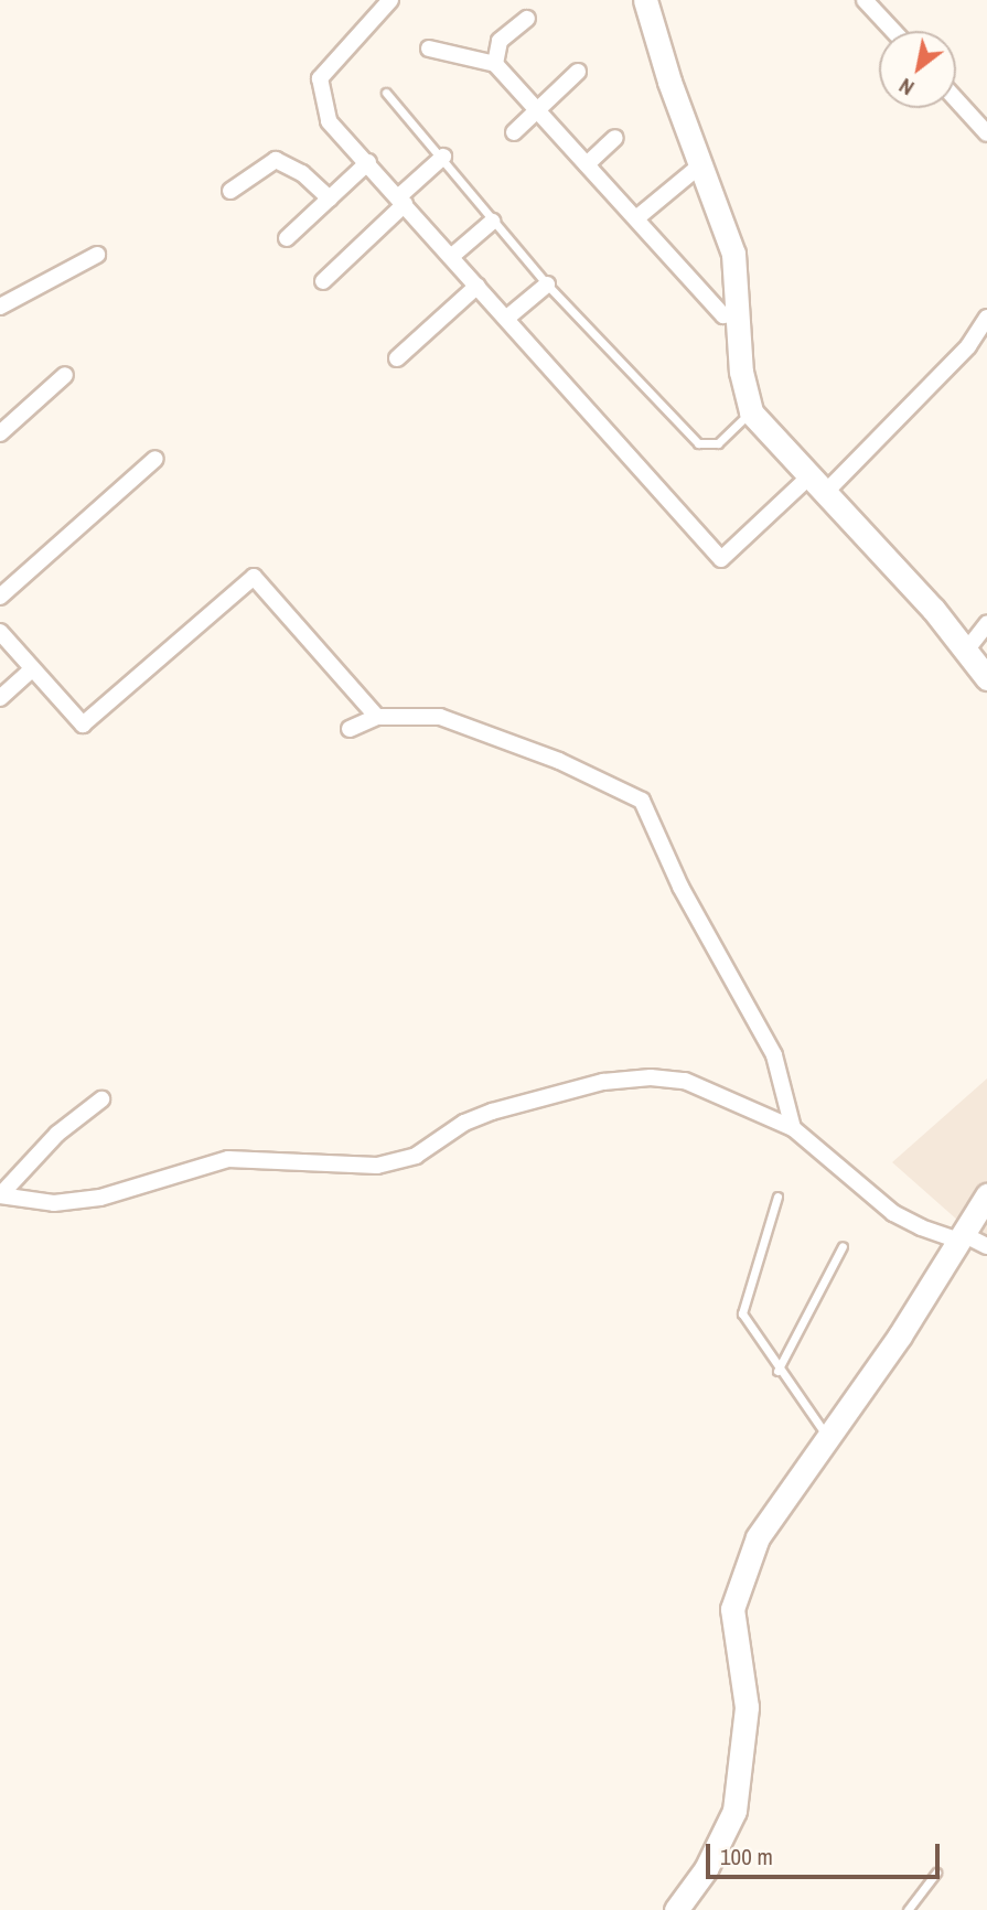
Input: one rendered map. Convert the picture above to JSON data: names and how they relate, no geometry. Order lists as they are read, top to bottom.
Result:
{
  "scale_bar": "100 m",
  "north": "bottom left"
}
